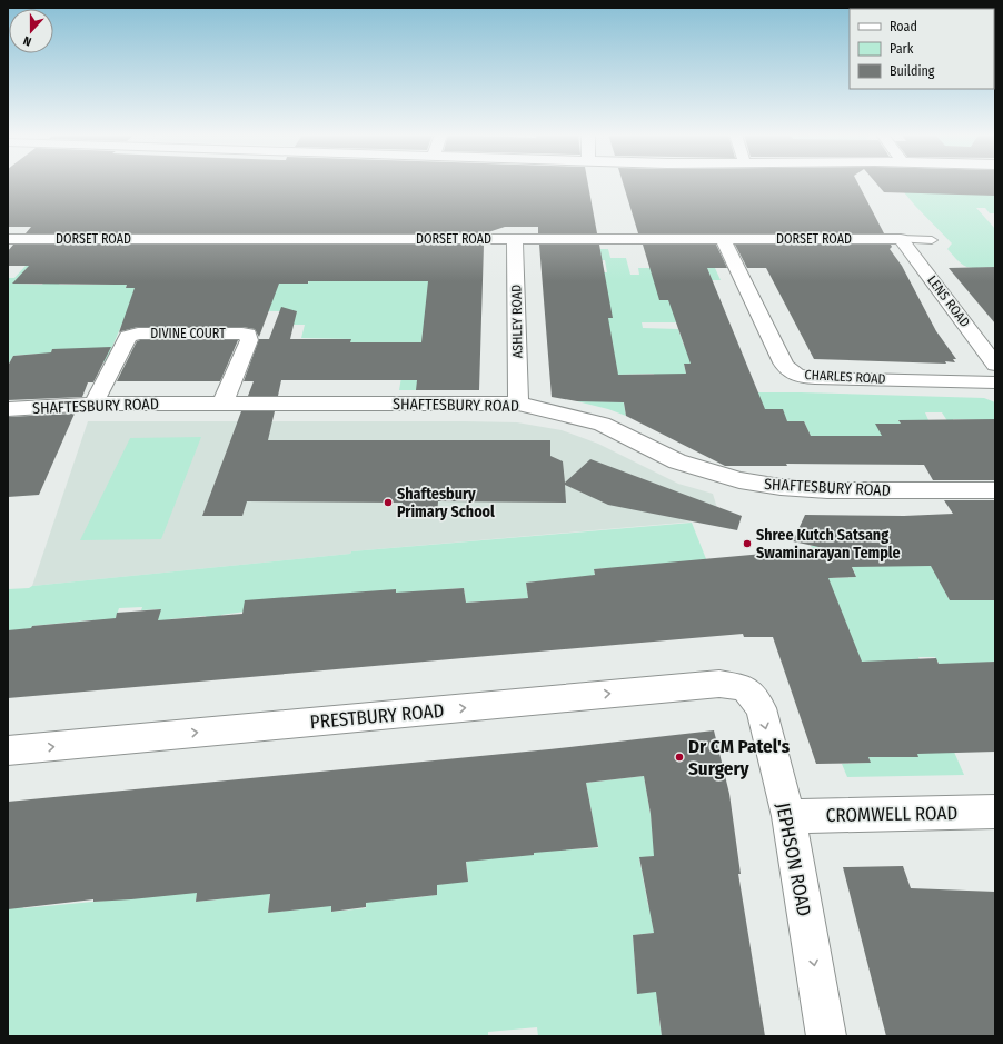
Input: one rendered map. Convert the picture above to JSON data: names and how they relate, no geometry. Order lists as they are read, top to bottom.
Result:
{
  "streets": {
    "street": [
      "DORSET ROAD",
      "LENS ROAD",
      "ASHLEY ROAD",
      "DIVINE COURT",
      "CHARLES ROAD",
      "SHAFTESBURY ROAD",
      "PRESTBURY ROAD",
      "CROMWELL ROAD",
      "JEPHSON ROAD"
    ]
  },
  "crossings": [
    ["DORSET ROAD", "LENS ROAD"],
    ["DORSET ROAD", "ASHLEY ROAD"],
    ["DORSET ROAD", "CHARLES ROAD"],
    ["ASHLEY ROAD", "SHAFTESBURY ROAD"],
    ["DIVINE COURT", "SHAFTESBURY ROAD"],
    ["PRESTBURY ROAD", "JEPHSON ROAD"],
    ["CROMWELL ROAD", "JEPHSON ROAD"]
  ],
  "one_way": ["PRESTBURY ROAD", "JEPHSON ROAD"],
  "places": ["Shaftesbury Primary School", "Shree Kutch Satsang Swaminarayan Temple", "Dr CM Patel's Surgery"],
  "legend": ["Road", "Park", "Building"],
  "north": "bottom"
}
